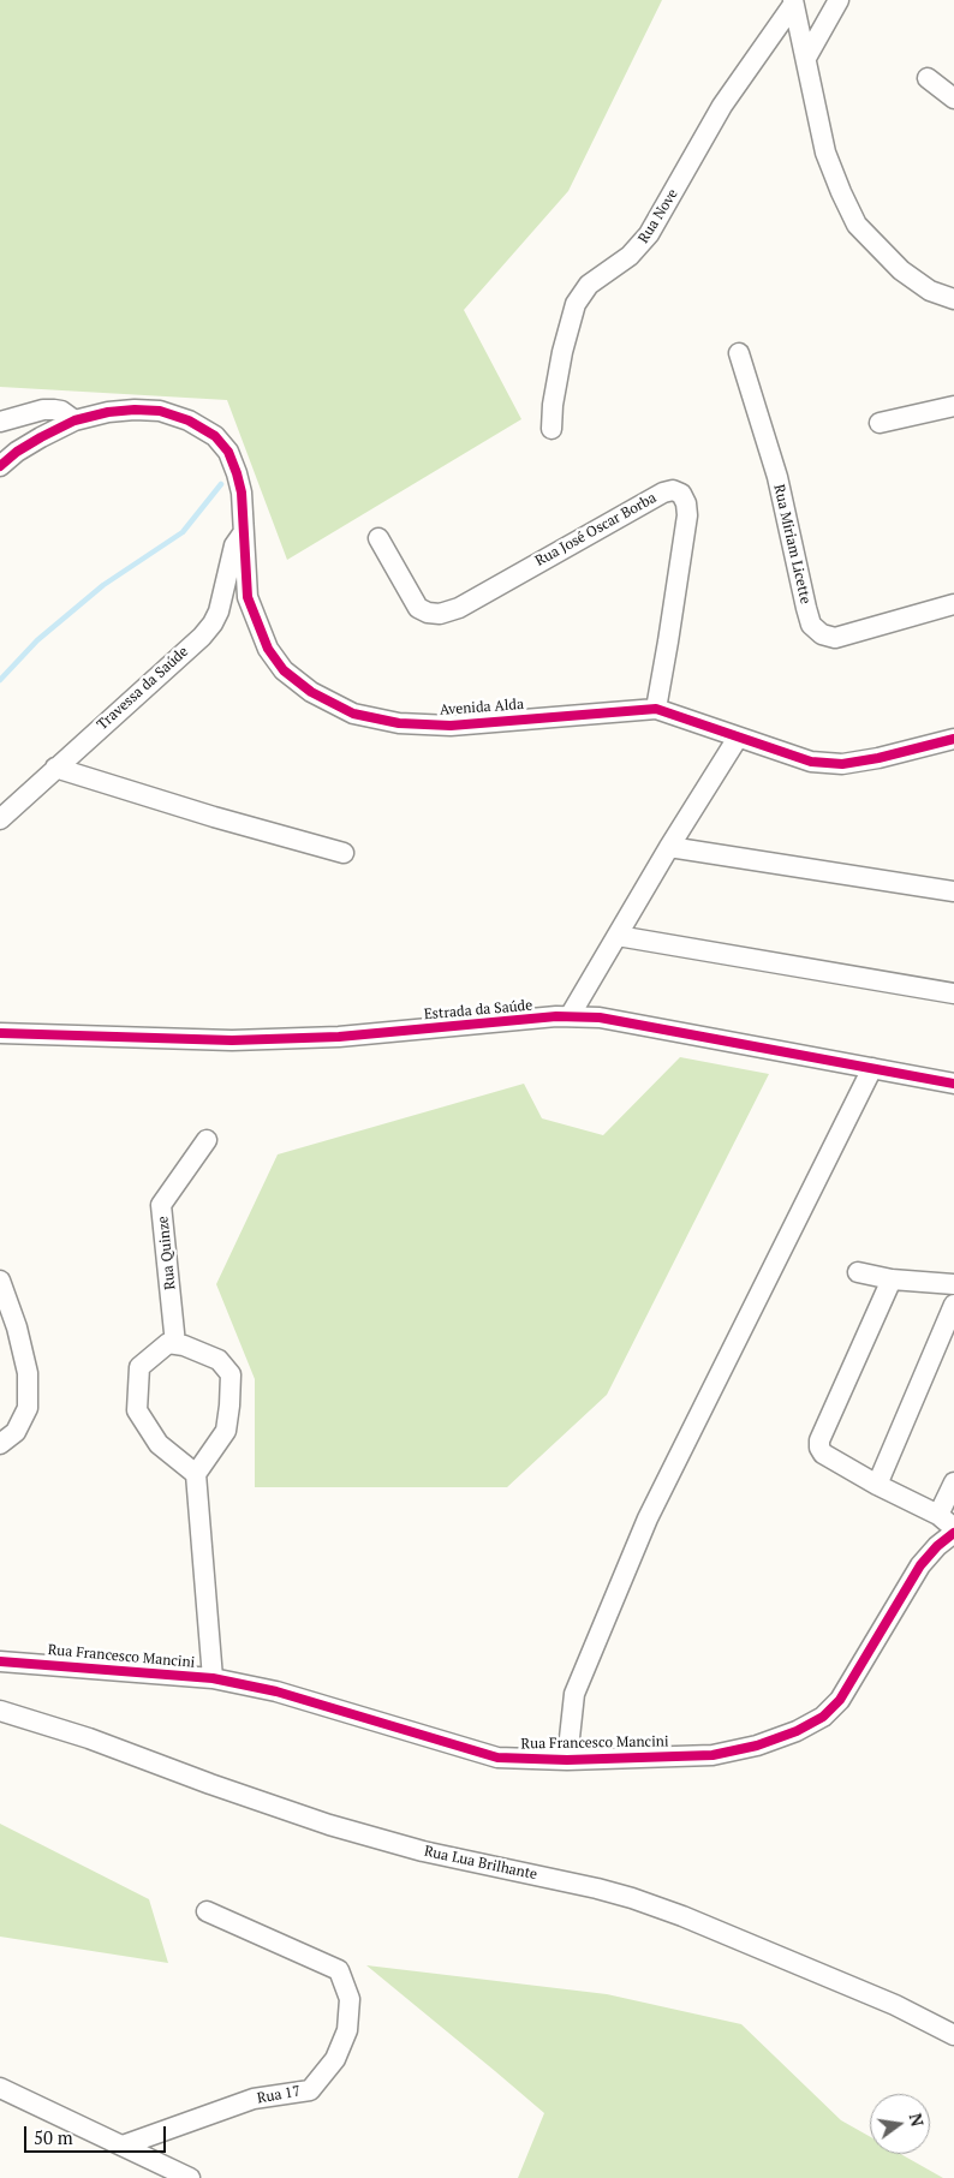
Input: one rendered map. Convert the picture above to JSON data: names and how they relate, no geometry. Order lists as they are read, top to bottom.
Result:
{
  "streets": {
    "street": [
      "Rua Nove",
      "Rua José Oscar Borba",
      "Rua Miriam Licette",
      "Travessa da Saúde",
      "Avenida Alda",
      "Estrada da Saúde",
      "Rua Quinze",
      "Rua Francesco Mancini",
      "Rua Lua Brilhante",
      "Rua 17"
    ]
  },
  "crossings": [
    ["Rua José Oscar Borba", "Avenida Alda"],
    ["Travessa da Saúde", "Avenida Alda"]
  ],
  "scale_bar": "50 m",
  "north": "right"
}
